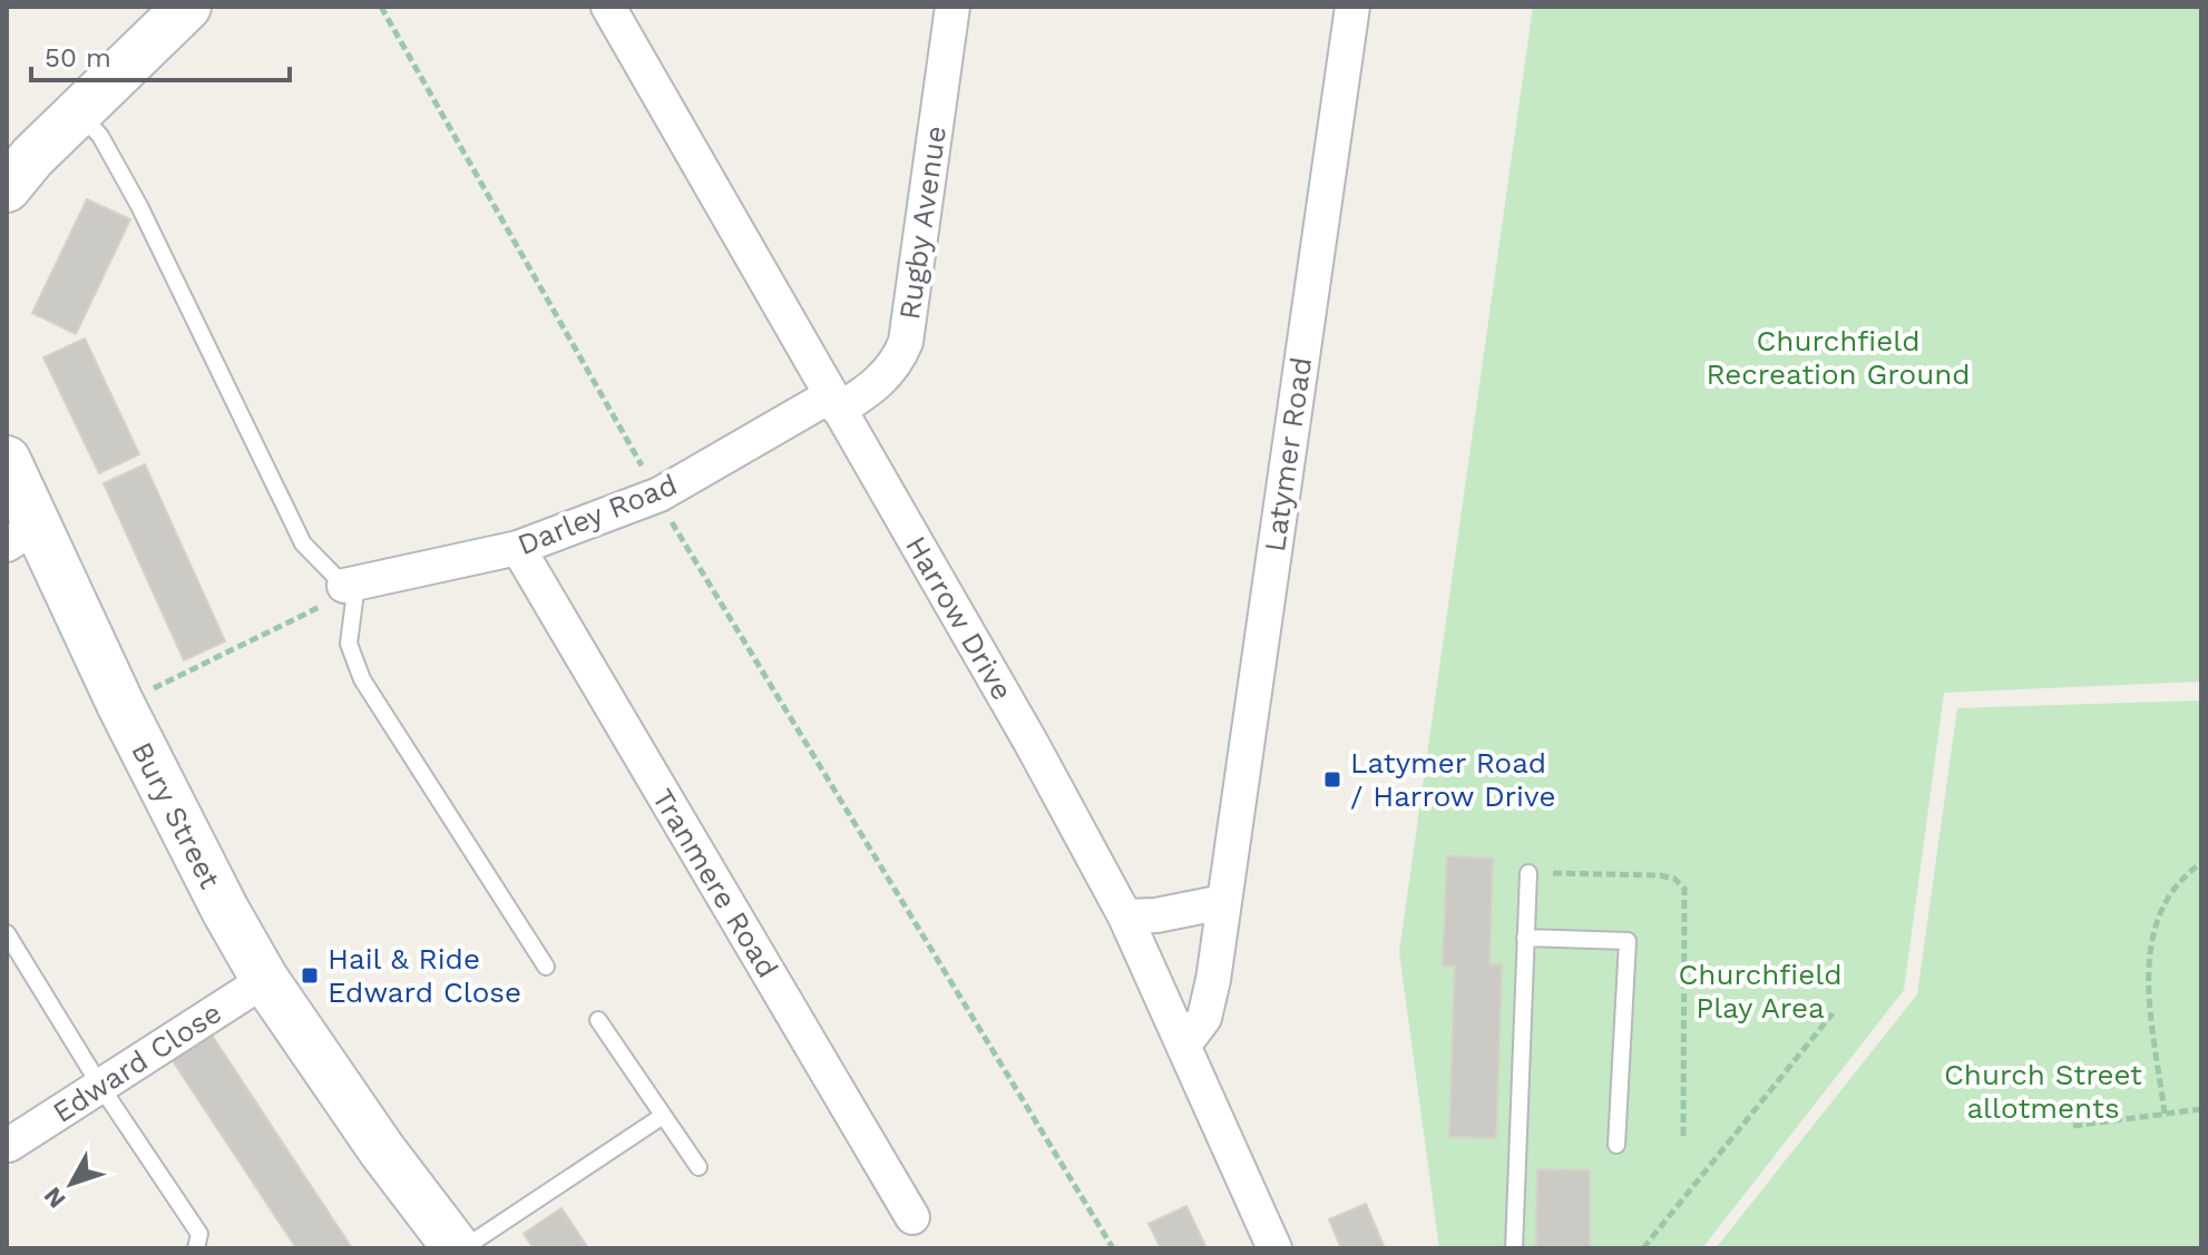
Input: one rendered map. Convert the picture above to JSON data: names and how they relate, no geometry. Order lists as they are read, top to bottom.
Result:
{
  "streets": {
    "street": [
      "Rugby Avenue",
      "Latymer Road",
      "Darley Road",
      "Harrow Drive",
      "Bury Street",
      "Tranmere Road",
      "Edward Close"
    ]
  },
  "crossings": [
    ["Rugby Avenue", "Darley Road"],
    ["Rugby Avenue", "Harrow Drive"],
    ["Latymer Road", "Harrow Drive"],
    ["Darley Road", "Harrow Drive"],
    ["Darley Road", "Tranmere Road"],
    ["Bury Street", "Edward Close"]
  ],
  "parks": ["Churchfield Recreation Ground", "Churchfield Play Area", "Church Street allotments"],
  "places": {
    "transit": ["Latymer Road / Harrow Drive", "Hail & Ride Edward Close"]
  },
  "scale_bar": "50 m",
  "north": "bottom left"
}
